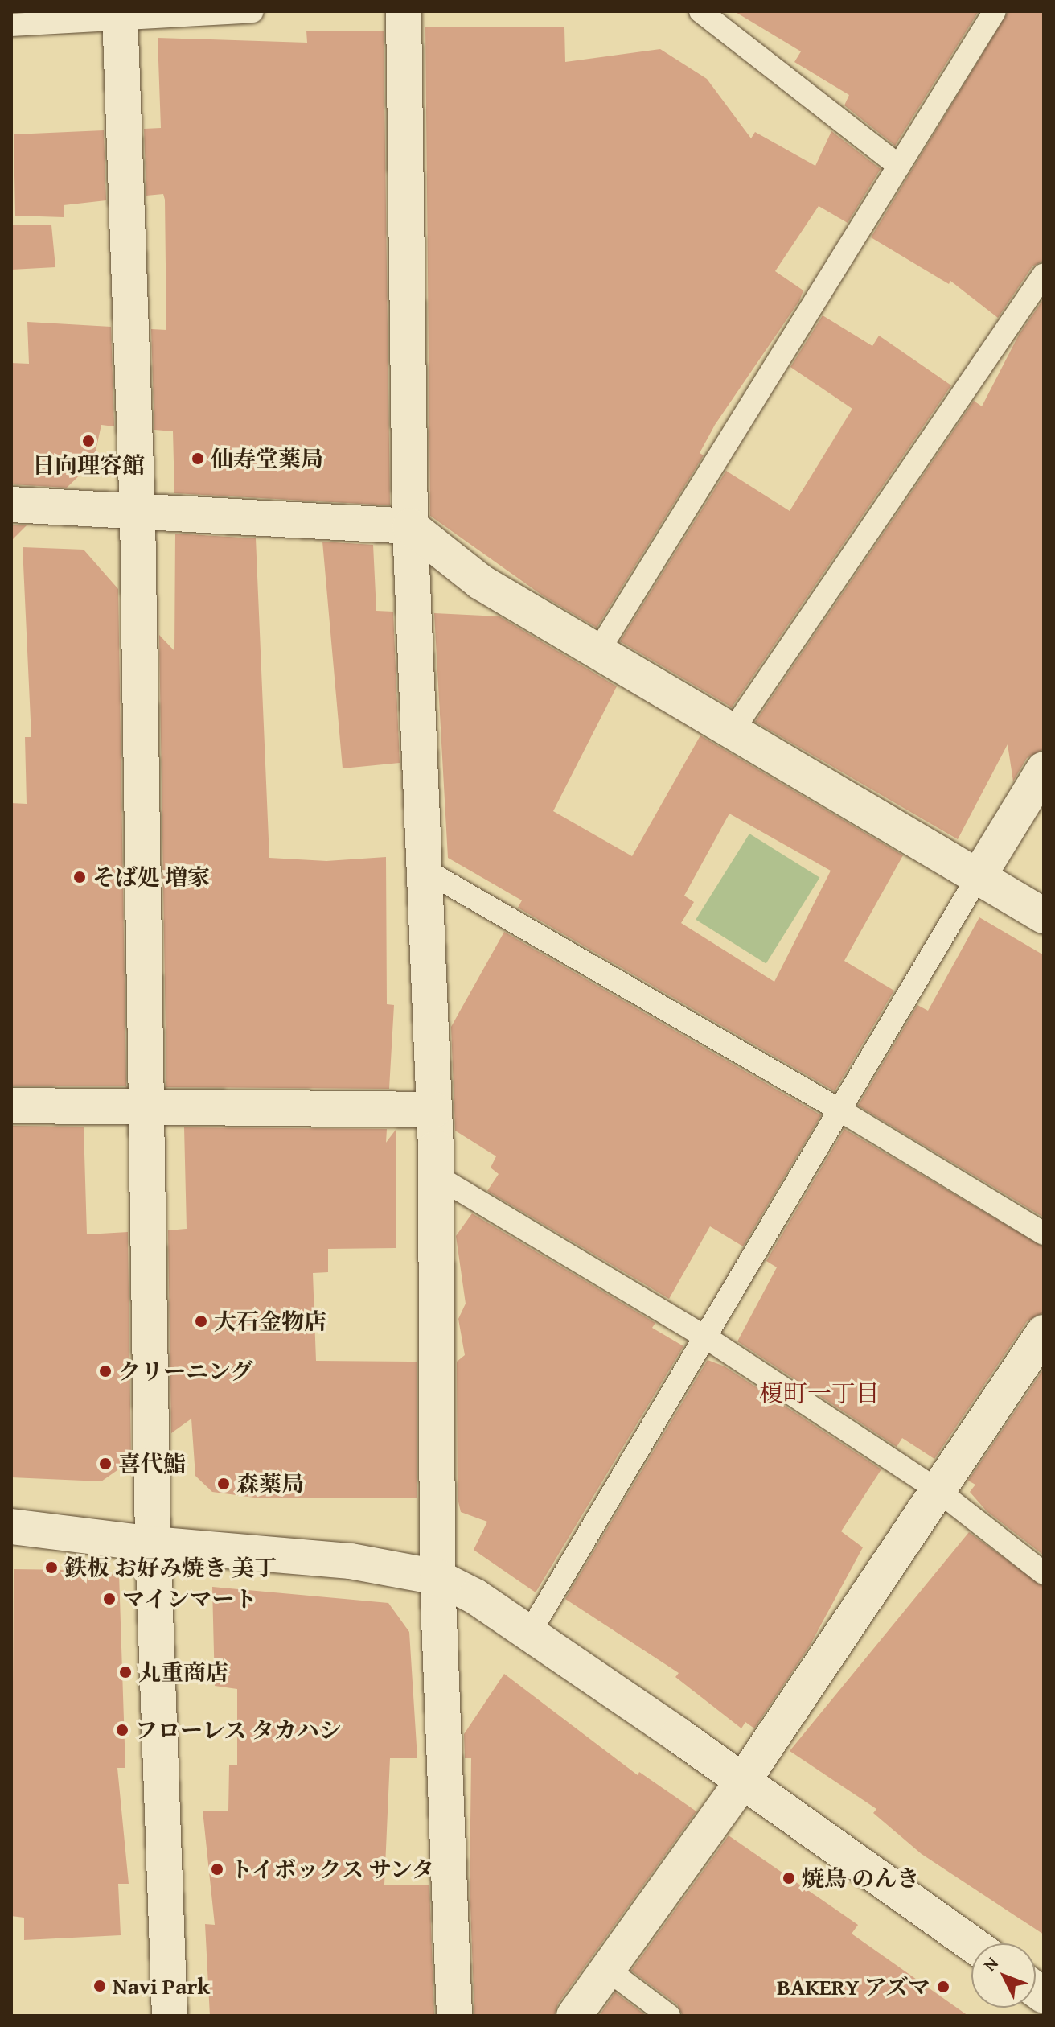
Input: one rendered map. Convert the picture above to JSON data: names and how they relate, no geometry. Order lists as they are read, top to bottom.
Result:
{
  "districts": ["榎町一丁目"],
  "places": [
    "日向理容館",
    "仙寿堂薬局",
    "そば処 増家",
    "大石金物店",
    "クリーニング",
    "喜代鮨",
    "森薬局",
    "鉄板 お好み焼き 美丁",
    "マインマート",
    "丸重商店",
    "フローレス タカハシ",
    "トイボックス サンタ",
    "焼鳥 のんき",
    "Navi Park",
    "BAKERY アズマ"
  ],
  "north": "top left"
}
